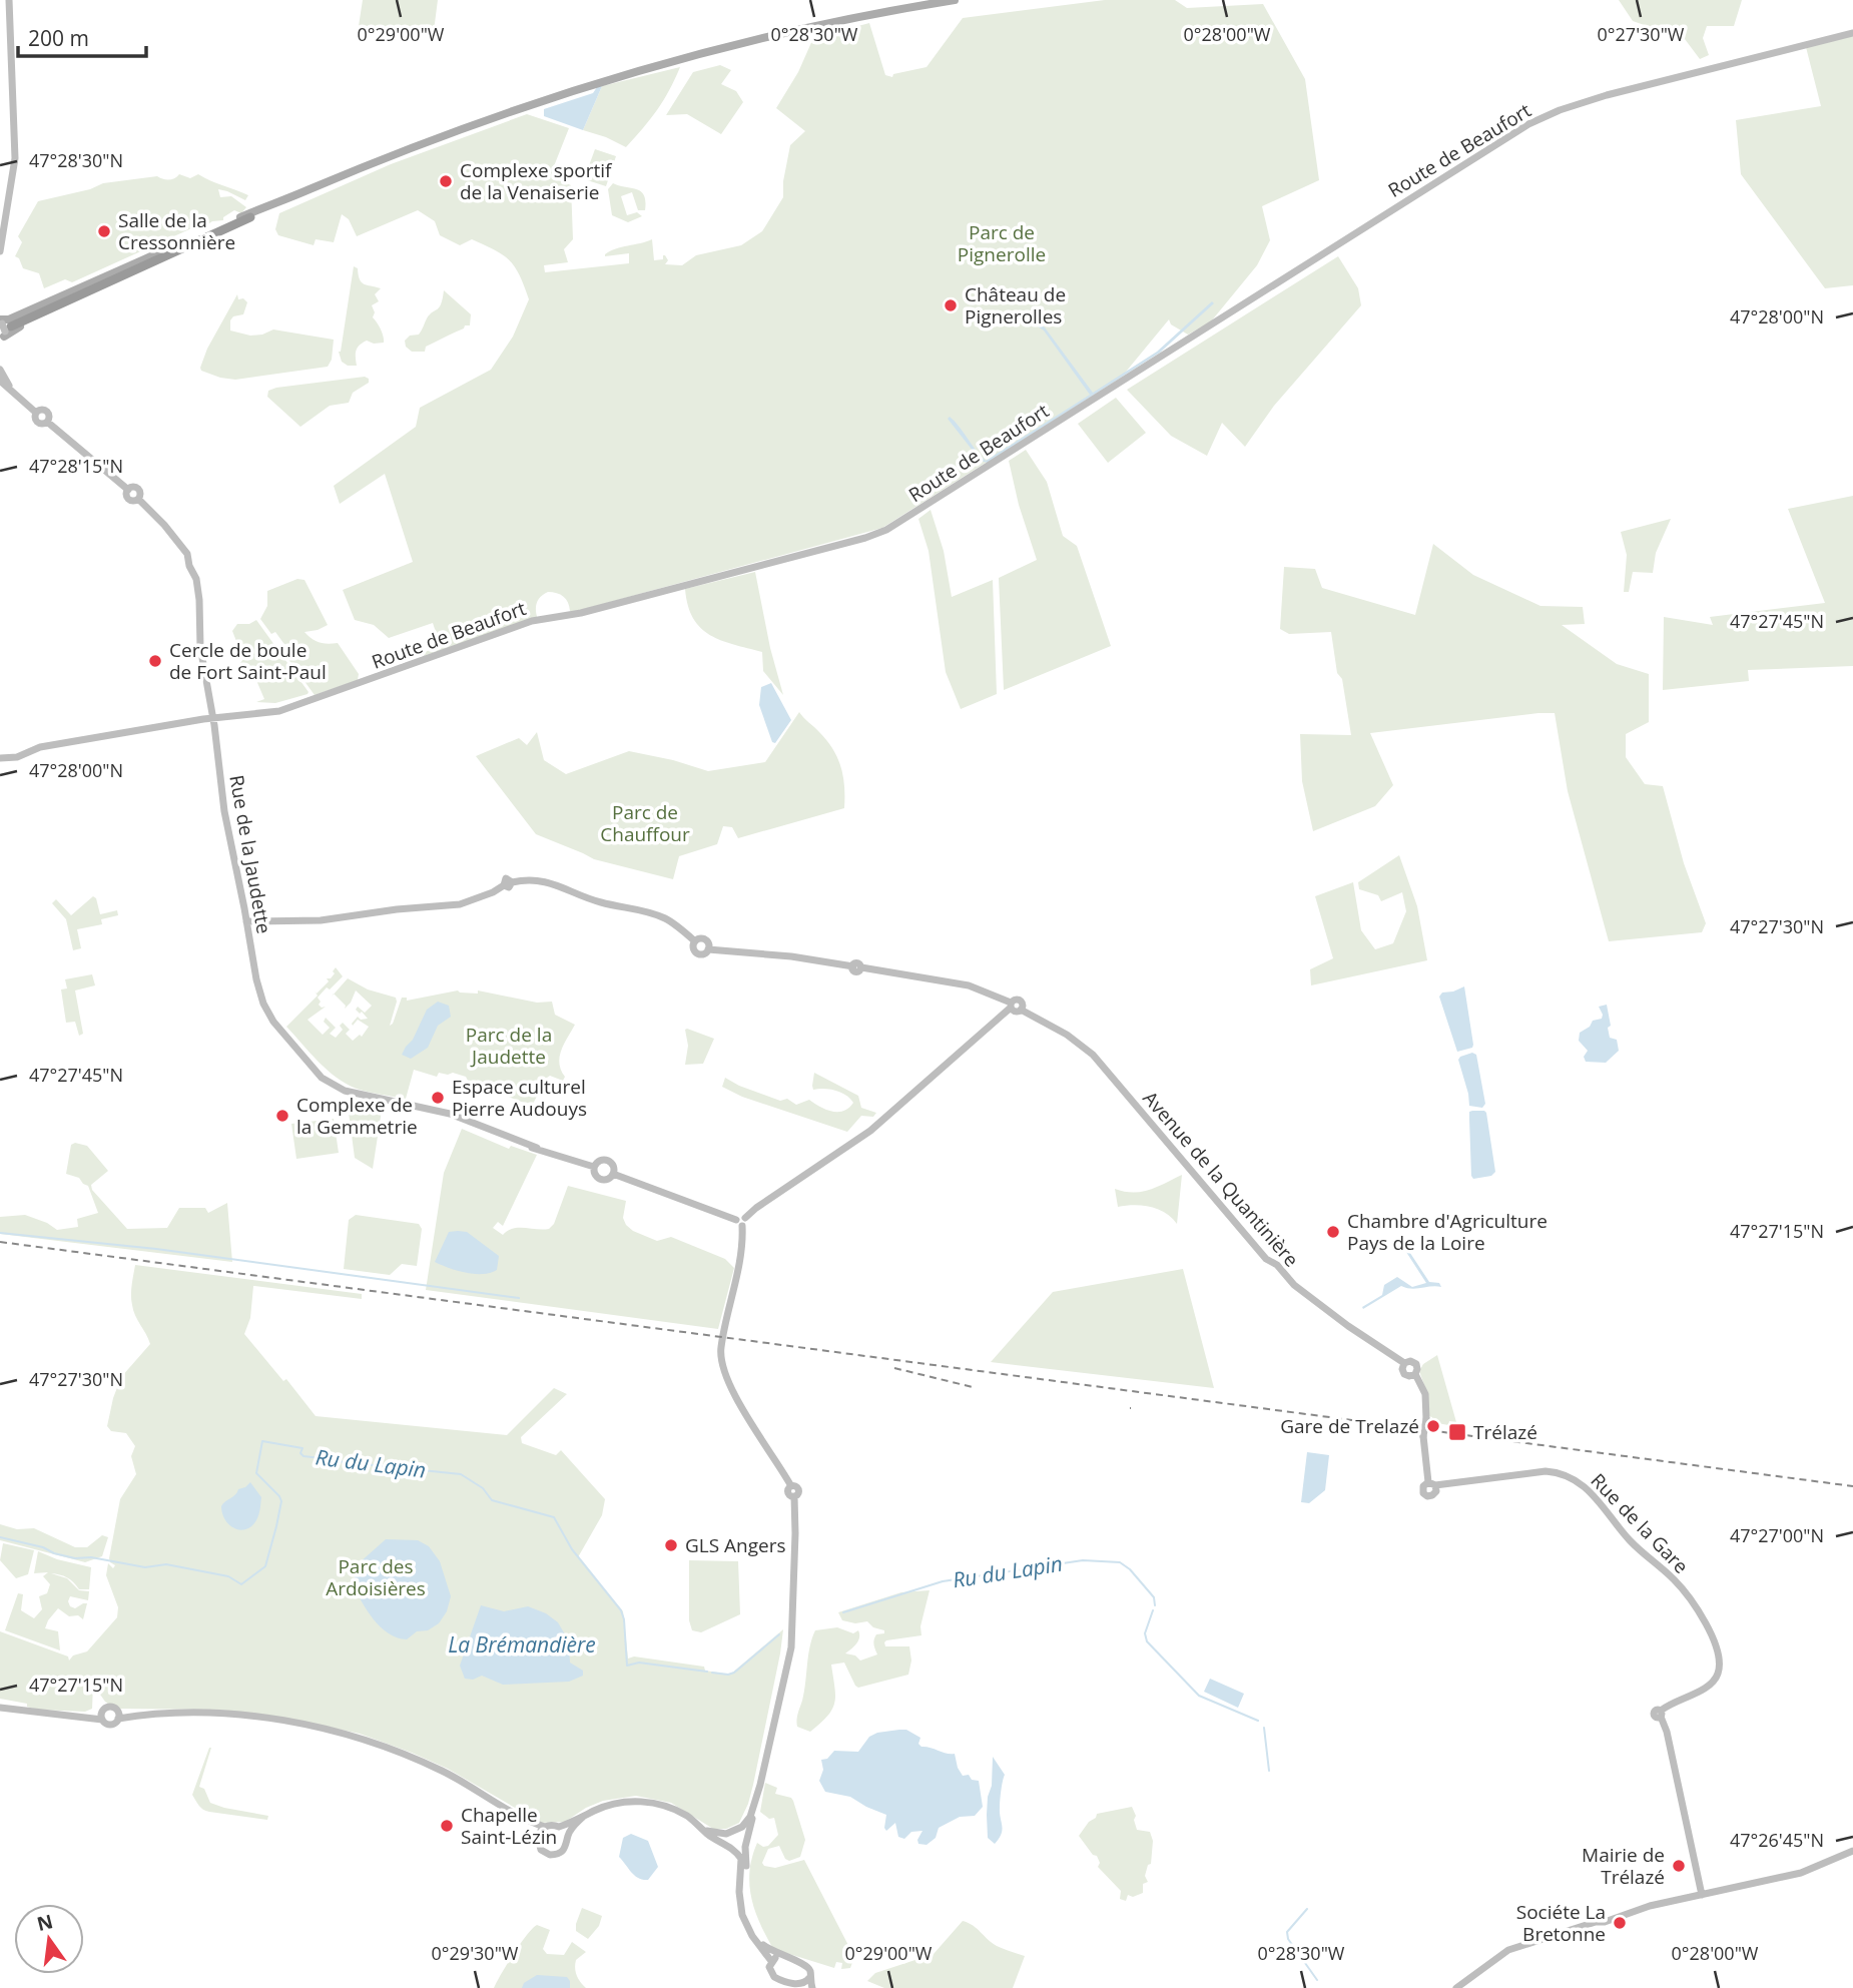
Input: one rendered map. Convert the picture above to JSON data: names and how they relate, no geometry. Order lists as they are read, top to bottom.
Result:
{
  "streets": {
    "street": [
      "Route de Beaufort",
      "Rue de la Jaudette",
      "Avenue de la Quantinière",
      "Rue de la Gare"
    ]
  },
  "crossings": [
    ["Route de Beaufort", "Rue de la Jaudette"],
    ["Avenue de la Quantinière", "Rue de la Gare"]
  ],
  "water": ["Ru du Lapin", "La Brémandière"],
  "parks": [
    "Parc de Pignerolle",
    "Parc de Chauffour",
    "Parc de la Jaudette",
    "Parc des Ardoisières"
  ],
  "places": {
    "other": [
      "Complexe sportif de la Venaiserie",
      "Salle de la Cressonnière",
      "Château de Pignerolles",
      "Cercle de boule de Fort Saint-Paul",
      "Espace culturel Pierre Audouys",
      "Complexe de la Gemmetrie",
      "Chambre d'Agriculture Pays de la Loire",
      "Gare de Trelazé",
      "GLS Angers",
      "Chapelle Saint-Lézin",
      "Mairie de Trélazé",
      "Sociéte La Bretonne"
    ],
    "transit": ["Trélazé"]
  },
  "scale_bar": "200 m",
  "north": "top",
  "coordinates": [
    "0°27'30\"W",
    "0°29'00\"W",
    "0°28'30\"W",
    "0°28'00\"W",
    "47°28'30\"N",
    "47°28'00\"N",
    "47°28'15\"N",
    "47°27'45\"N",
    "47°27'30\"N",
    "47°27'15\"N",
    "47°27'00\"N",
    "47°26'45\"N",
    "0°29'30\"W"
  ]
}
